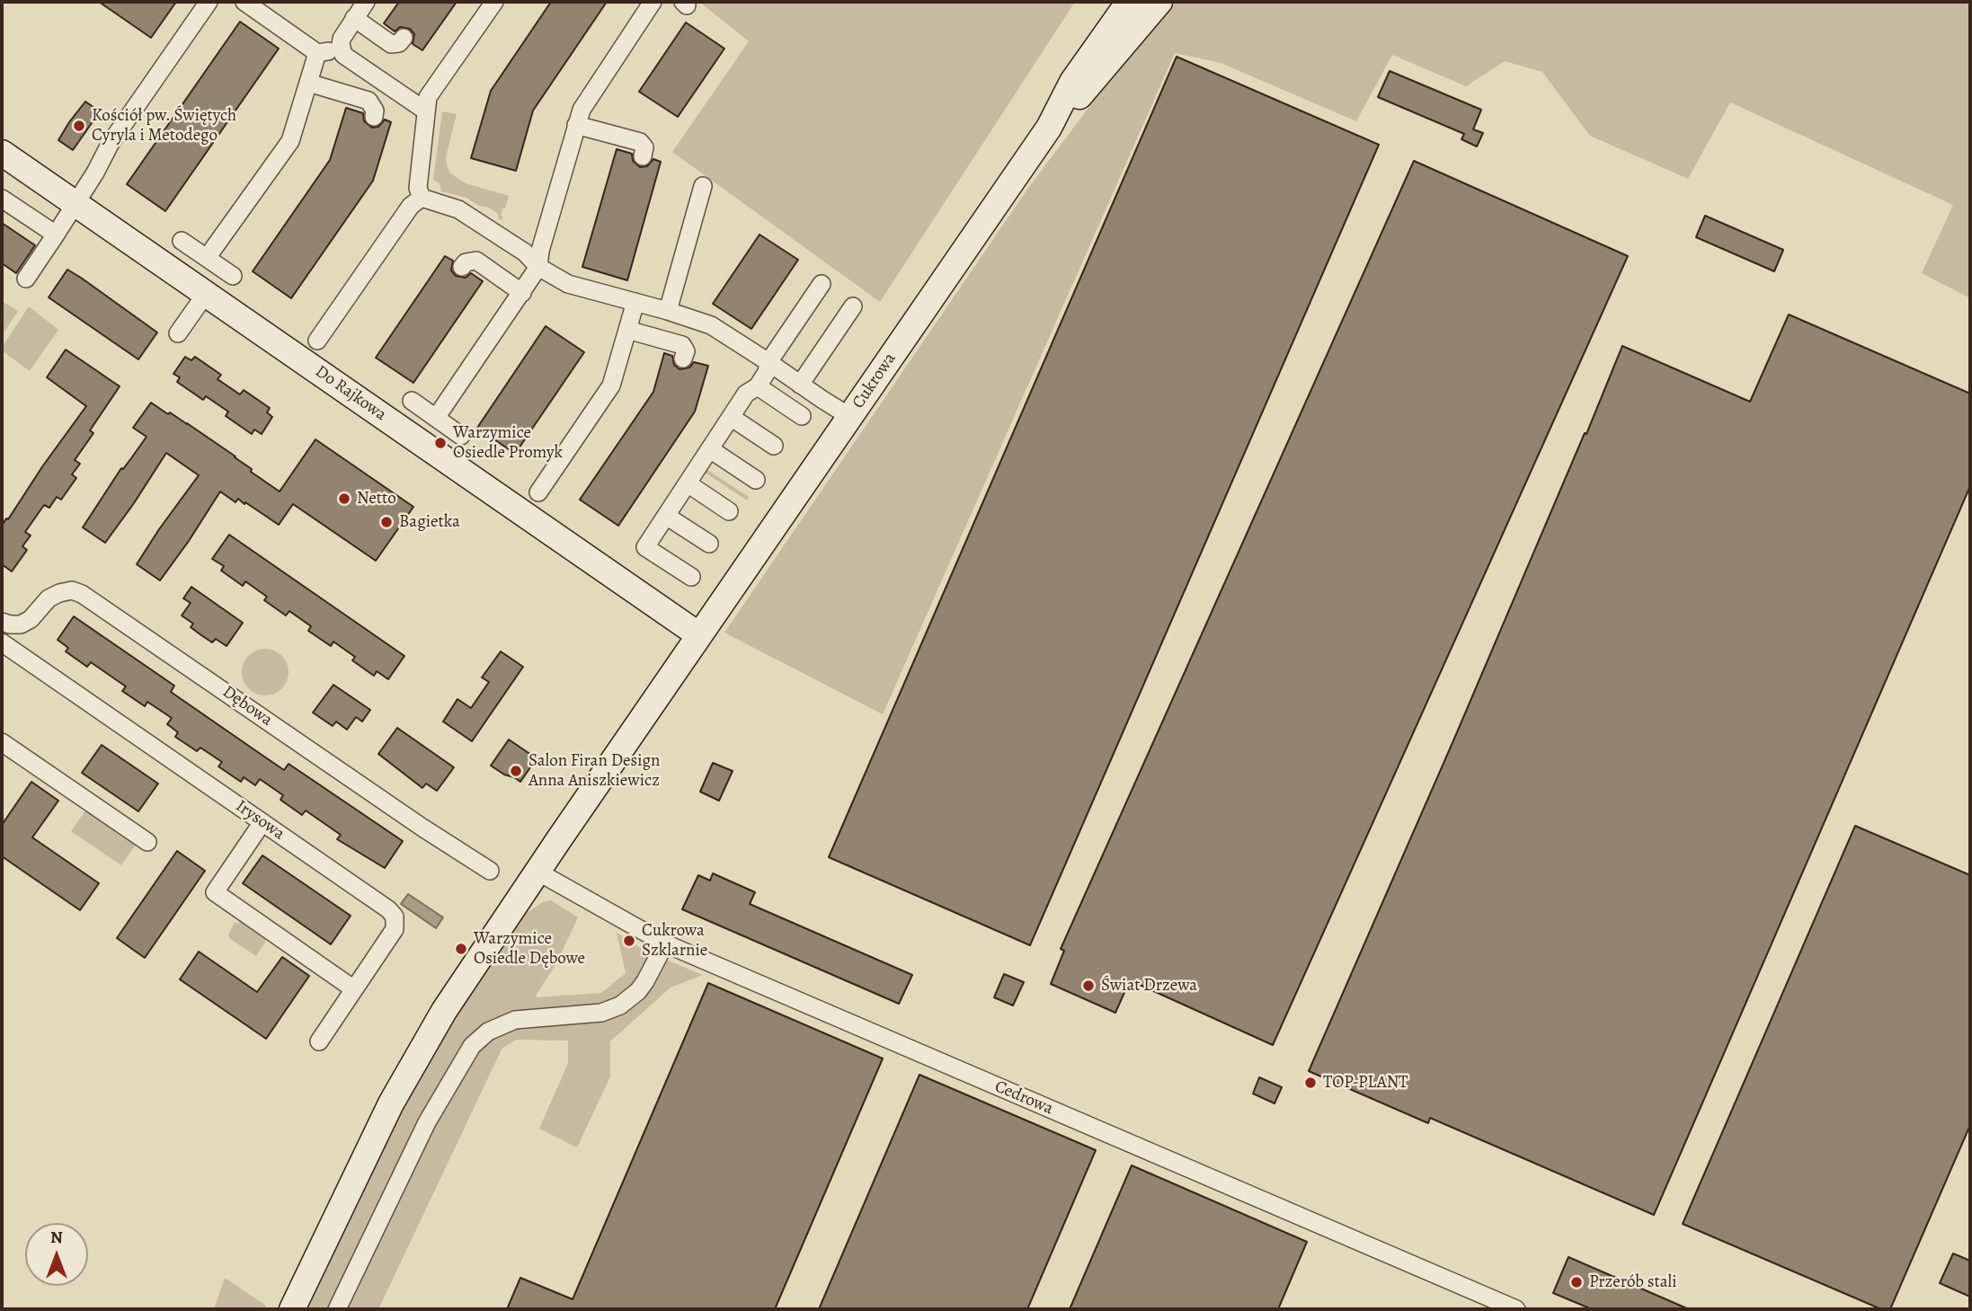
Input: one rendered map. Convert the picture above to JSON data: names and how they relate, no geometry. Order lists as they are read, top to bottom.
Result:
{
  "streets": {
    "street": [
      "Cukrowa",
      "Do Rajkowa",
      "Dębowa",
      "Irysowa",
      "Cedrowa"
    ]
  },
  "crossings": [
    ["Cukrowa", "Do Rajkowa"],
    ["Cukrowa", "Cedrowa"]
  ],
  "places": [
    "Kościół pw. Świętych Cyryla i Metodego",
    "Warzymice Osiedle Promyk",
    "Netto",
    "Bagietka",
    "Salon Firan Design Anna Aniszkiewicz",
    "Cukrowa Szklarnie",
    "Warzymice Osiedle Dębowe",
    "Świat Drzewa",
    "TOP-PLANT",
    "Przerób stali"
  ],
  "north": "top"
}
